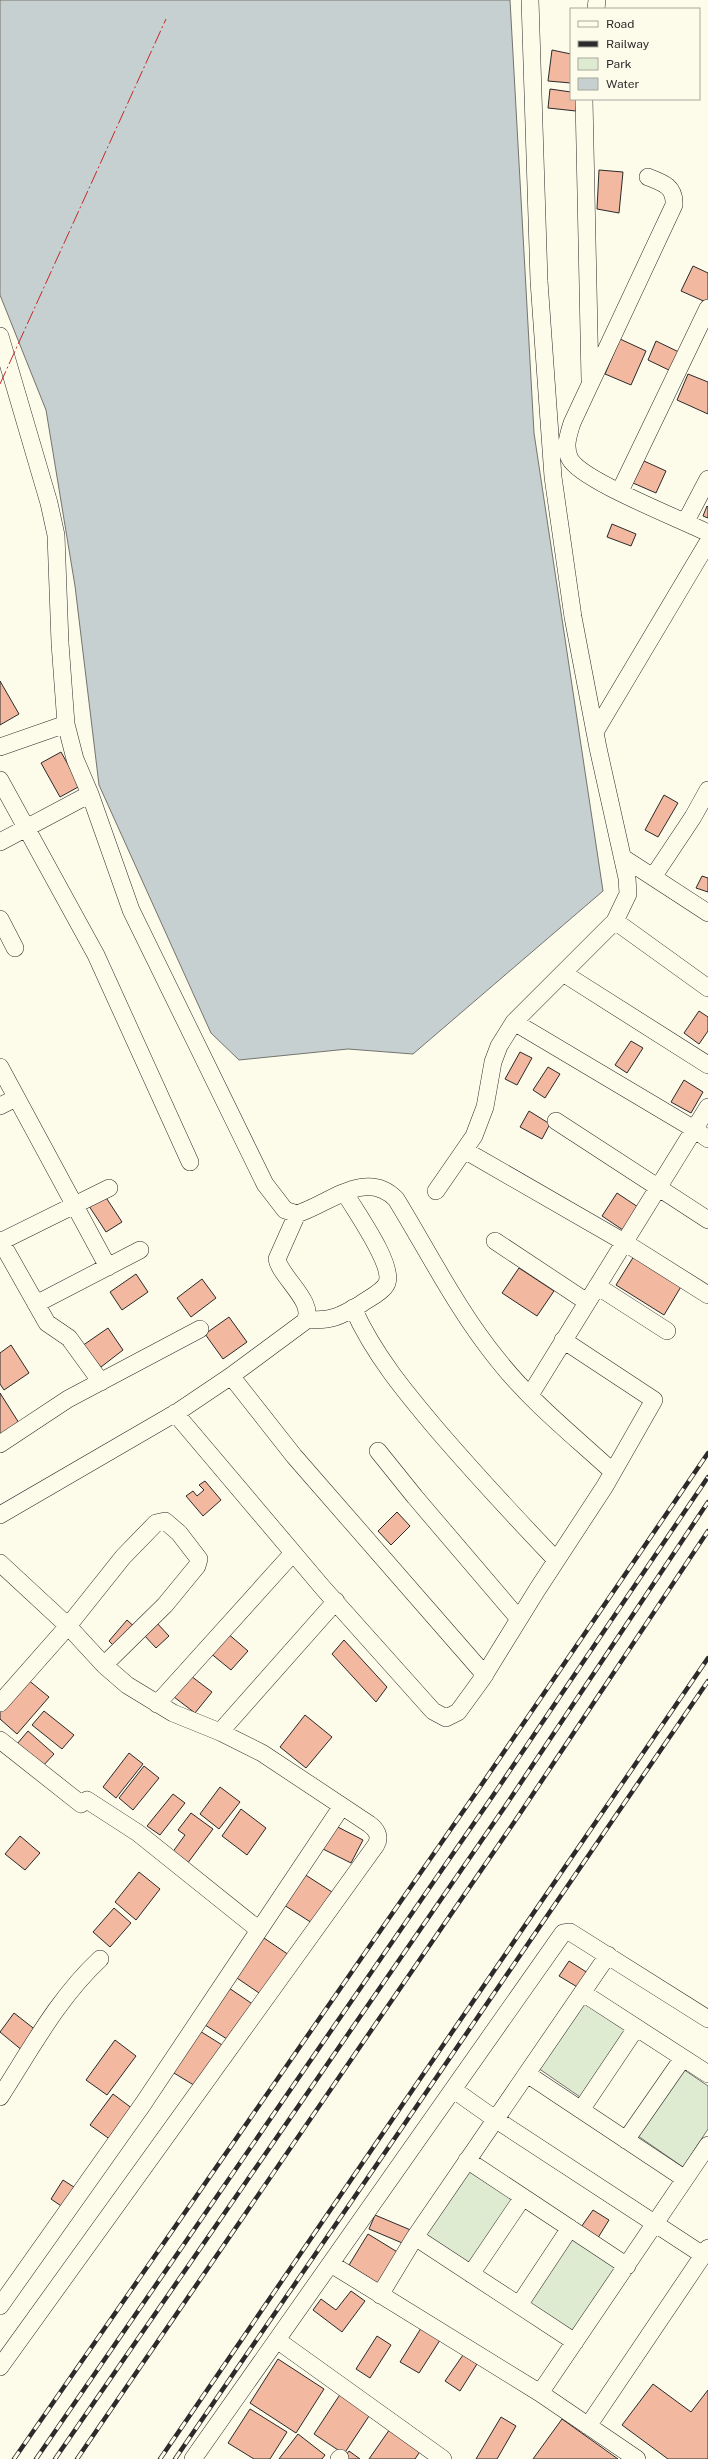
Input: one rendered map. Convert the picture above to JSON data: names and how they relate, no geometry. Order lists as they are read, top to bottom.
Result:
{
  "legend": [
    "Road",
    "Railway",
    "Park",
    "Water"
  ]
}
